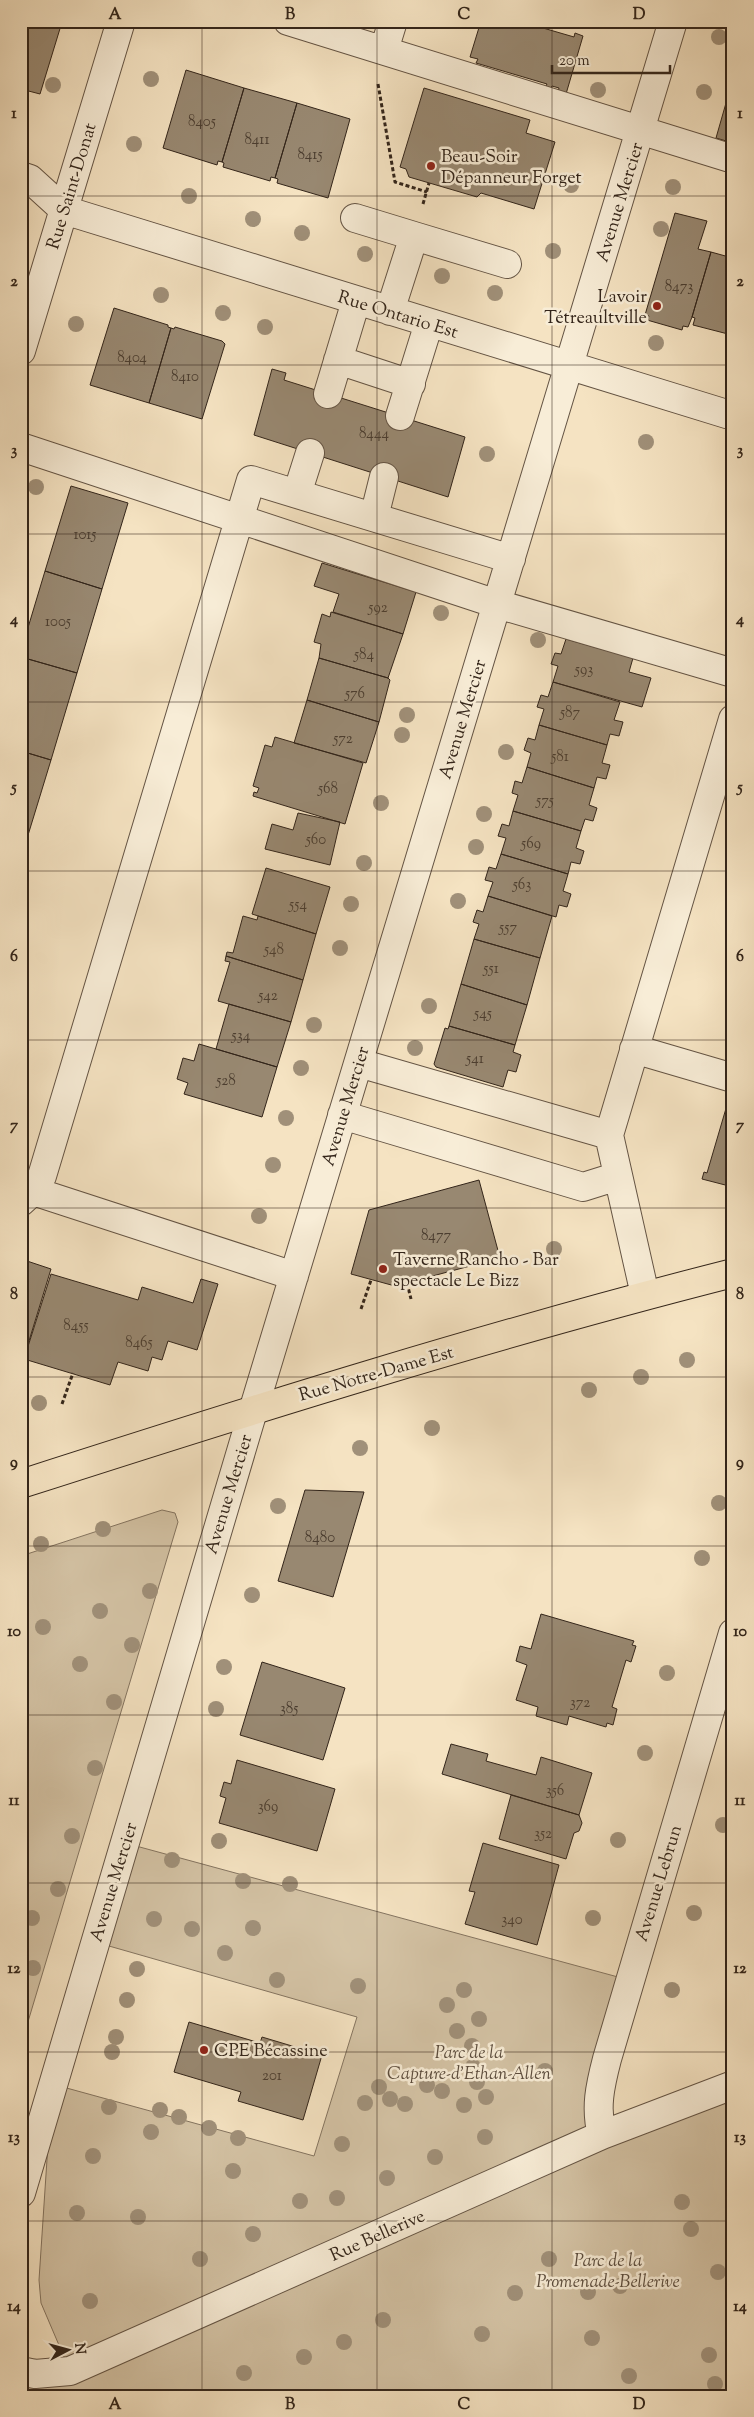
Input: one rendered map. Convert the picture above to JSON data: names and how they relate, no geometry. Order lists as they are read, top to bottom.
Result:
{
  "streets": {
    "main road": ["Rue Notre-Dame Est"],
    "street": [
      "Rue Saint-Donat",
      "Avenue Mercier",
      "Rue Ontario Est",
      "Avenue Lebrun",
      "Rue Bellerive"
    ]
  },
  "crossings": [
    ["Rue Saint-Donat", "Rue Ontario Est"],
    ["Avenue Mercier", "Rue Ontario Est"],
    ["Avenue Mercier", "Rue Notre-Dame Est"],
    ["Avenue Lebrun", "Rue Bellerive"]
  ],
  "parks": ["Parc de la Capture-d'Ethan-Allen", "Parc de la Promenade-Bellerive"],
  "places": [
    "Beau-Soir Dépanneur Forget",
    "Lavoir Tétreaultville",
    "Taverne Rancho - Bar spectacle Le Bizz",
    "CPE Bécassine"
  ],
  "house_numbers": [
    "8405",
    "8411",
    "8415",
    "8473",
    "8404",
    "8410",
    "8444",
    "1015",
    "592",
    "1005",
    "584",
    "593",
    "576",
    "587",
    "572",
    "581",
    "568",
    "575",
    "560",
    "569",
    "563",
    "554",
    "557",
    "548",
    "551",
    "542",
    "545",
    "534",
    "541",
    "528",
    "8477",
    "8455",
    "8465",
    "8480",
    "372",
    "385",
    "356",
    "369",
    "352",
    "340",
    "201"
  ],
  "scale_bar": "20 m",
  "north": "right",
  "grid": {
    "columns": [
      "A",
      "B",
      "C",
      "D"
    ],
    "rows": [
      "1",
      "2",
      "3",
      "4",
      "5",
      "6",
      "7",
      "8",
      "9",
      "10",
      "11",
      "12",
      "13",
      "14"
    ]
  }
}
